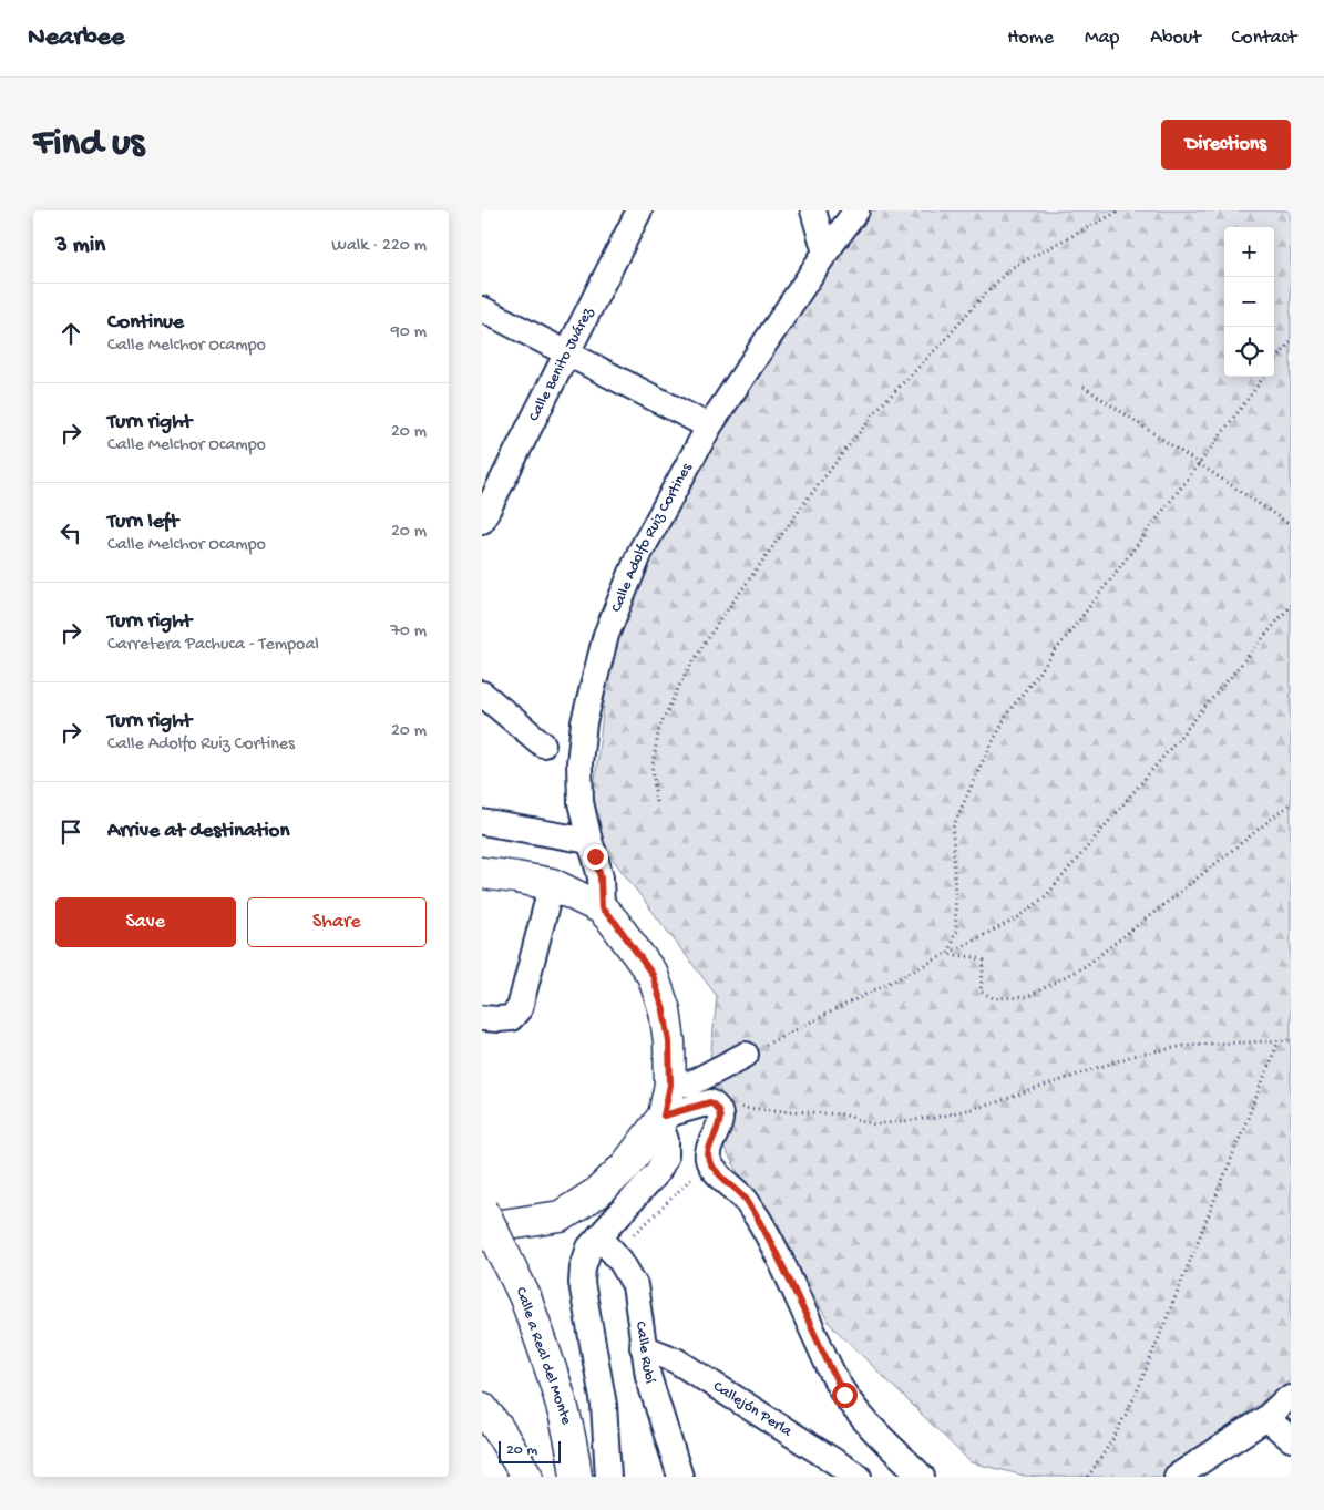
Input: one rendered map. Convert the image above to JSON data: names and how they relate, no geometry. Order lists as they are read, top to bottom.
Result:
{
  "streets": {
    "main road": ["Calle a Real del Monte"],
    "street": [
      "Calle Benito Juárez",
      "Calle Adolfo Ruiz Cortines",
      "Calle Rubí",
      "Callejón Perla"
    ]
  },
  "crossings": [
    ["Calle Rubí", "Callejón Perla"]
  ],
  "scale_bar": "20 m",
  "page": {
    "header": "Nearbee",
    "nav": [
      "Home",
      "Map",
      "About",
      "Contact"
    ],
    "buttons": [
      "Directions",
      ["Save", "Share"]
    ],
    "title": "Find us",
    "heading": ["3 min", "Walk · 220 m"],
    "map_buttons": ["+", "−"],
    "list": [
      ["Continue", "Calle Melchor Ocampo", "90 m"],
      ["Turn right", "Calle Melchor Ocampo", "20 m"],
      ["Turn left", "Calle Melchor Ocampo", "20 m"],
      ["Turn right", "Carretera Pachuca - Tempoal", "70 m"],
      ["Turn right", "Calle Adolfo Ruiz Cortines", "20 m"],
      "Arrive at destination"
    ],
    "scale": "20 m"
  }
}
